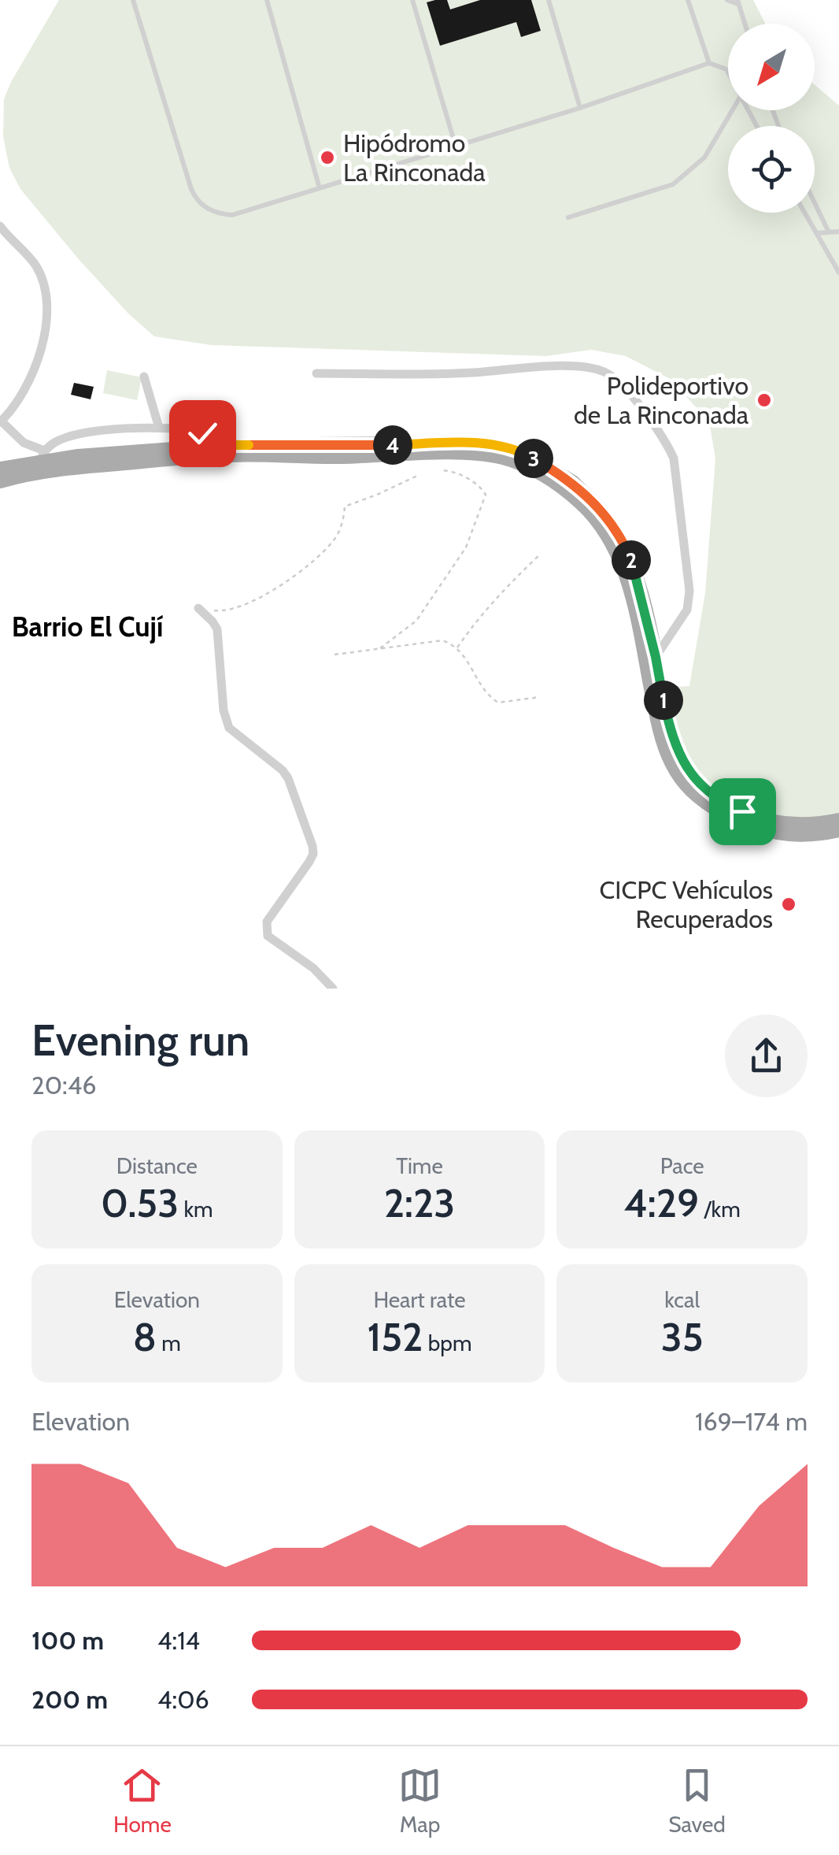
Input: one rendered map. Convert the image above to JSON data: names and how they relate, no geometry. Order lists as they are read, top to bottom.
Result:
{
  "districts": ["Barrio El Cují"],
  "places": ["Hipódromo La Rinconada", "Polideportivo de La Rinconada", "CICPC Vehículos Recuperados"],
  "north": "bottom left",
  "page": {
    "pins": [
      "4",
      "3",
      "2",
      "1"
    ],
    "heading": ["Evening run", "20:46"],
    "stats": [
      ["Distance", "0.53 km"],
      ["Time", "2:23"],
      ["Pace", "4:29 /km"],
      ["Elevation", "8 m"],
      ["Heart rate", "152 bpm"],
      ["kcal", "35"]
    ],
    "chart": ["Elevation", "169–174 m"],
    "list": [
      {
        "name": "100 m",
        "note": "4:14"
      },
      {
        "name": "200 m",
        "note": "4:06"
      }
    ],
    "tabs": ["Home", "Map", "Saved"]
  }
}
